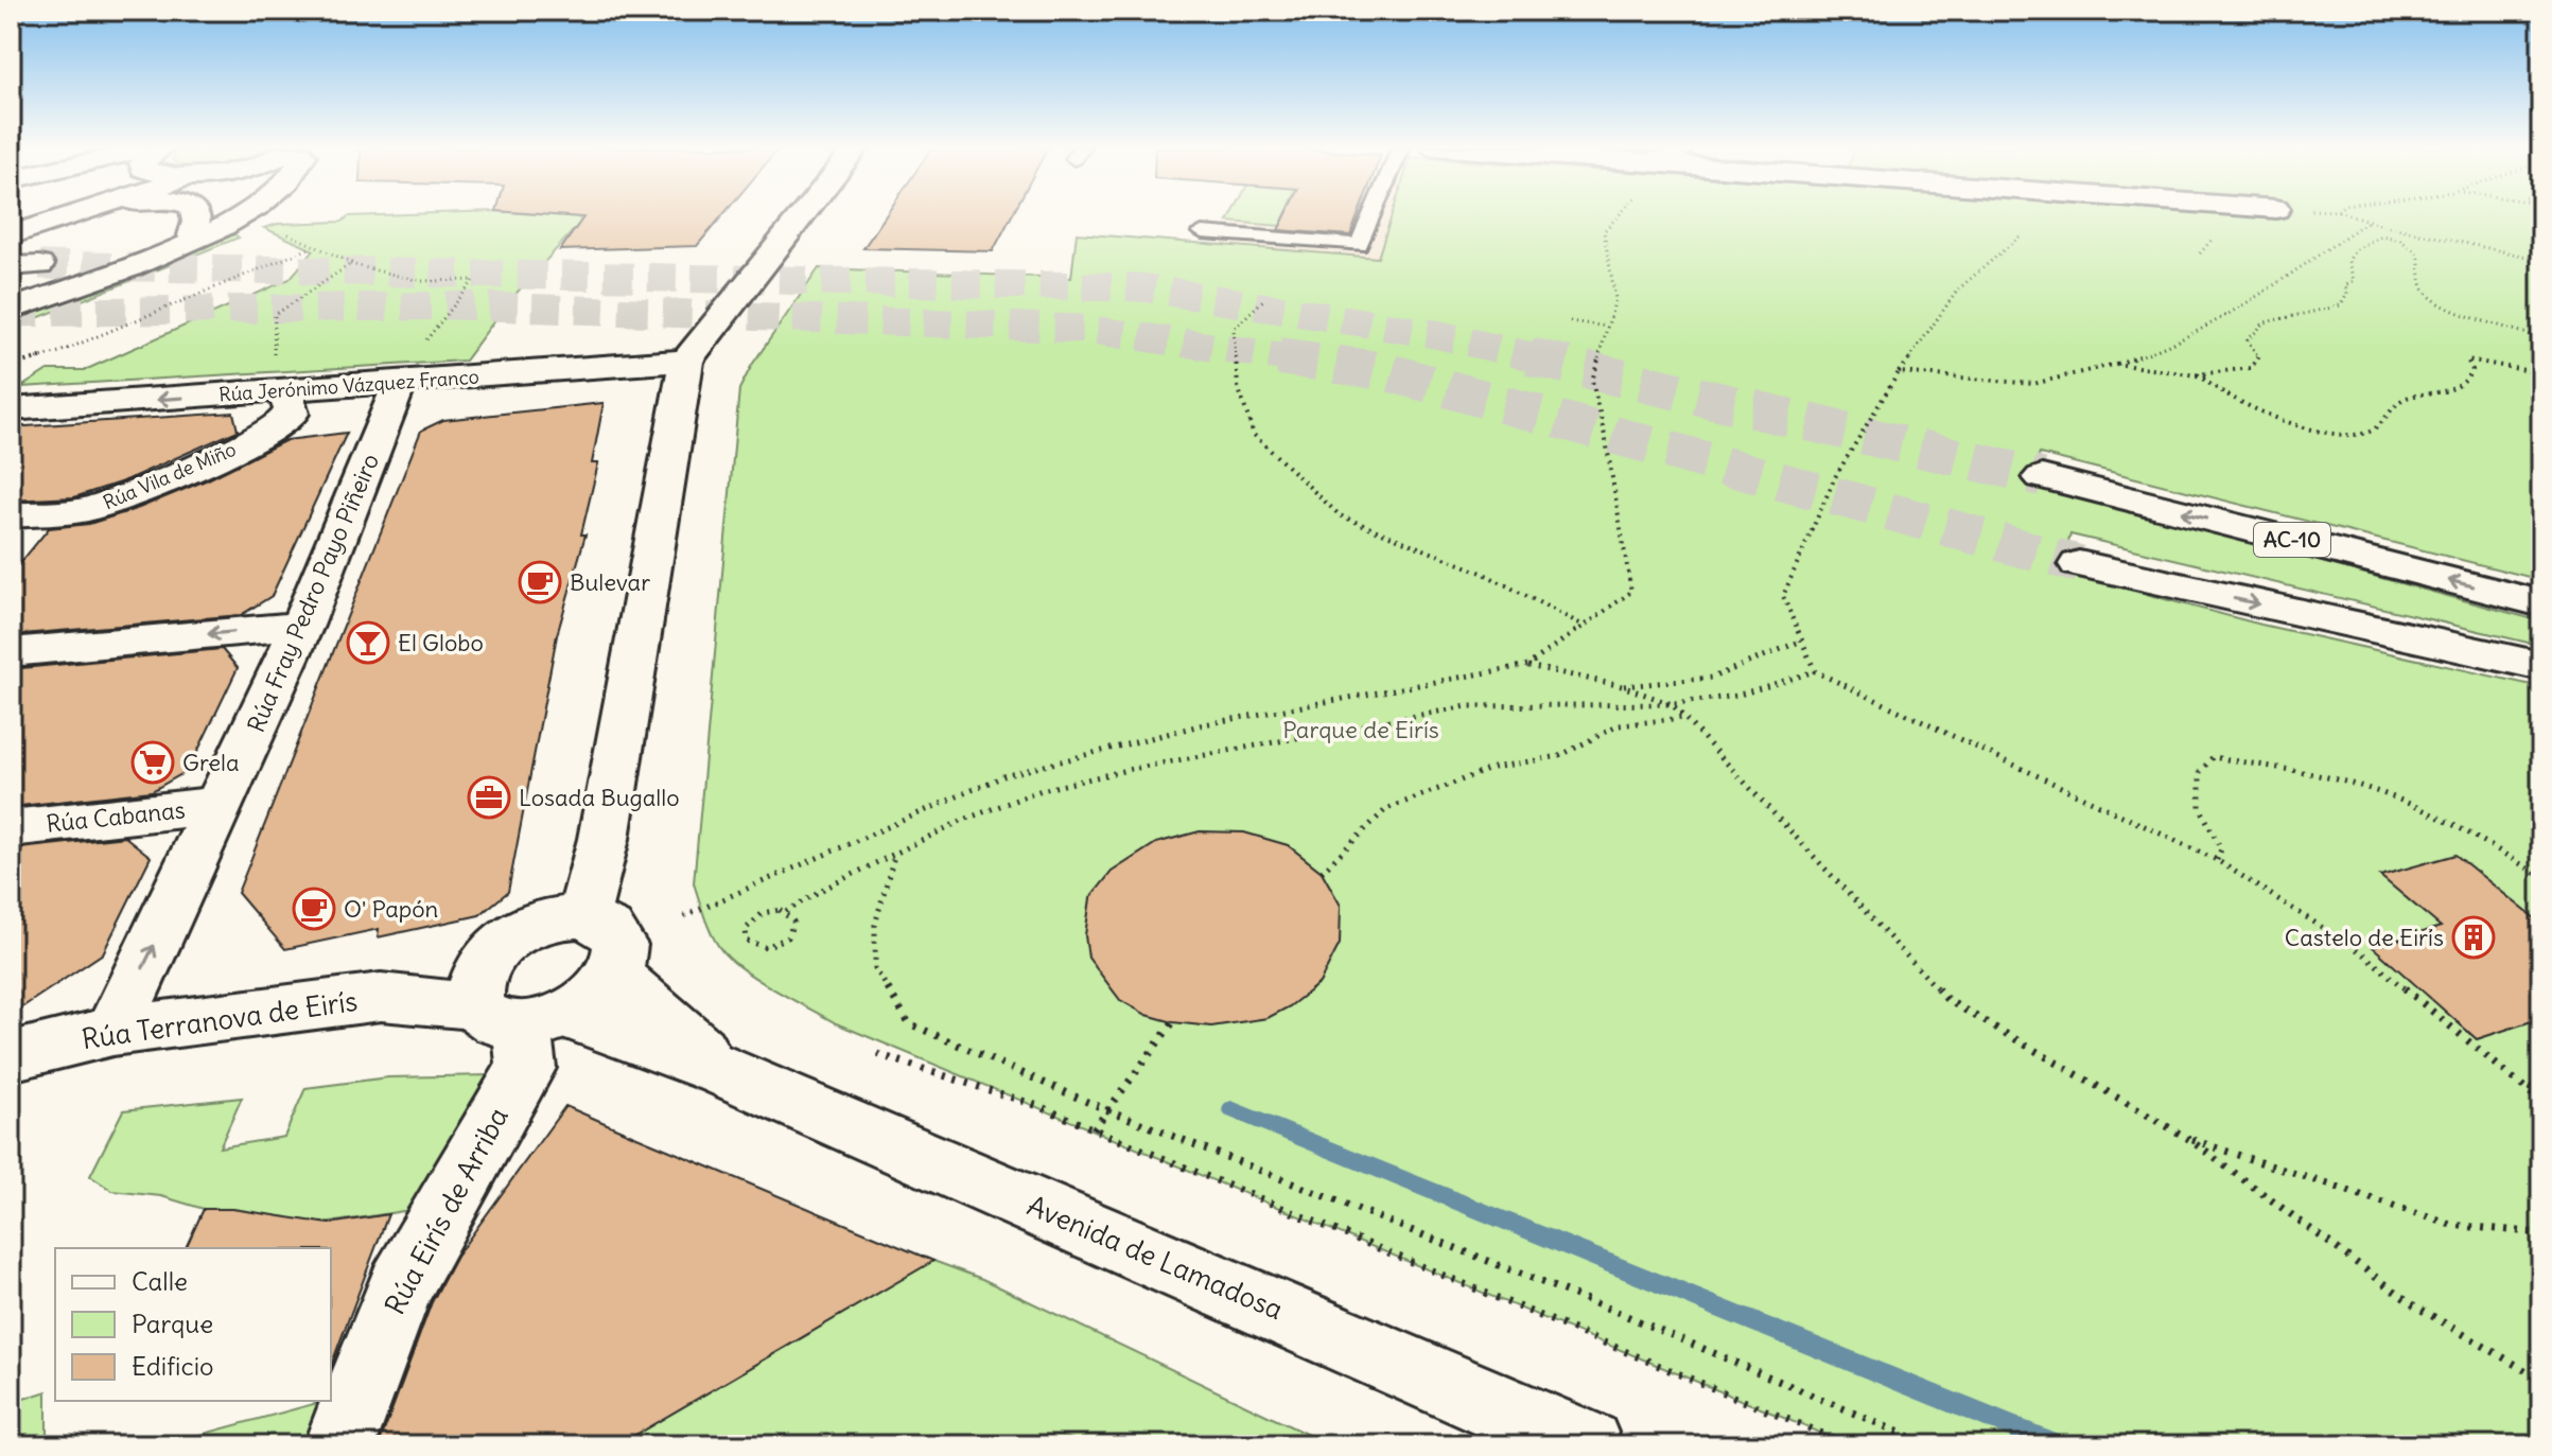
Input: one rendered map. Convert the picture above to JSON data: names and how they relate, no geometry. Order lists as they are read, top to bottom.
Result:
{
  "streets": {
    "street": [
      "Rúa Jerónimo Vázquez Franco",
      "Rúa Vila de Miño",
      "AC-10",
      "Rúa Fray Pedro Payo Piñeiro",
      "Rúa Cabanas",
      "Rúa Terranova de Eirís",
      "Rúa Eirís de Arriba",
      "Avenida de Lamadosa"
    ]
  },
  "crossings": [
    ["Rúa Jerónimo Vázquez Franco", "Rúa Vila de Miño"],
    ["Rúa Jerónimo Vázquez Franco", "Rúa Fray Pedro Payo Piñeiro"],
    ["Rúa Fray Pedro Payo Piñeiro", "Rúa Cabanas"],
    ["Rúa Fray Pedro Payo Piñeiro", "Rúa Terranova de Eirís"],
    ["Rúa Terranova de Eirís", "Rúa Eirís de Arriba"],
    ["Rúa Terranova de Eirís", "Avenida de Lamadosa"],
    ["Rúa Eirís de Arriba", "Avenida de Lamadosa"]
  ],
  "parks": ["Parque de Eirís"],
  "places": {
    "cafe": ["Bulevar", "O' Papón"],
    "bar": ["El Globo"],
    "supermarket": ["Grela"],
    "office": ["Losada Bugallo"],
    "building": ["Castelo de Eirís"]
  },
  "legend": ["Calle", "Parque", "Edificio"]
}
